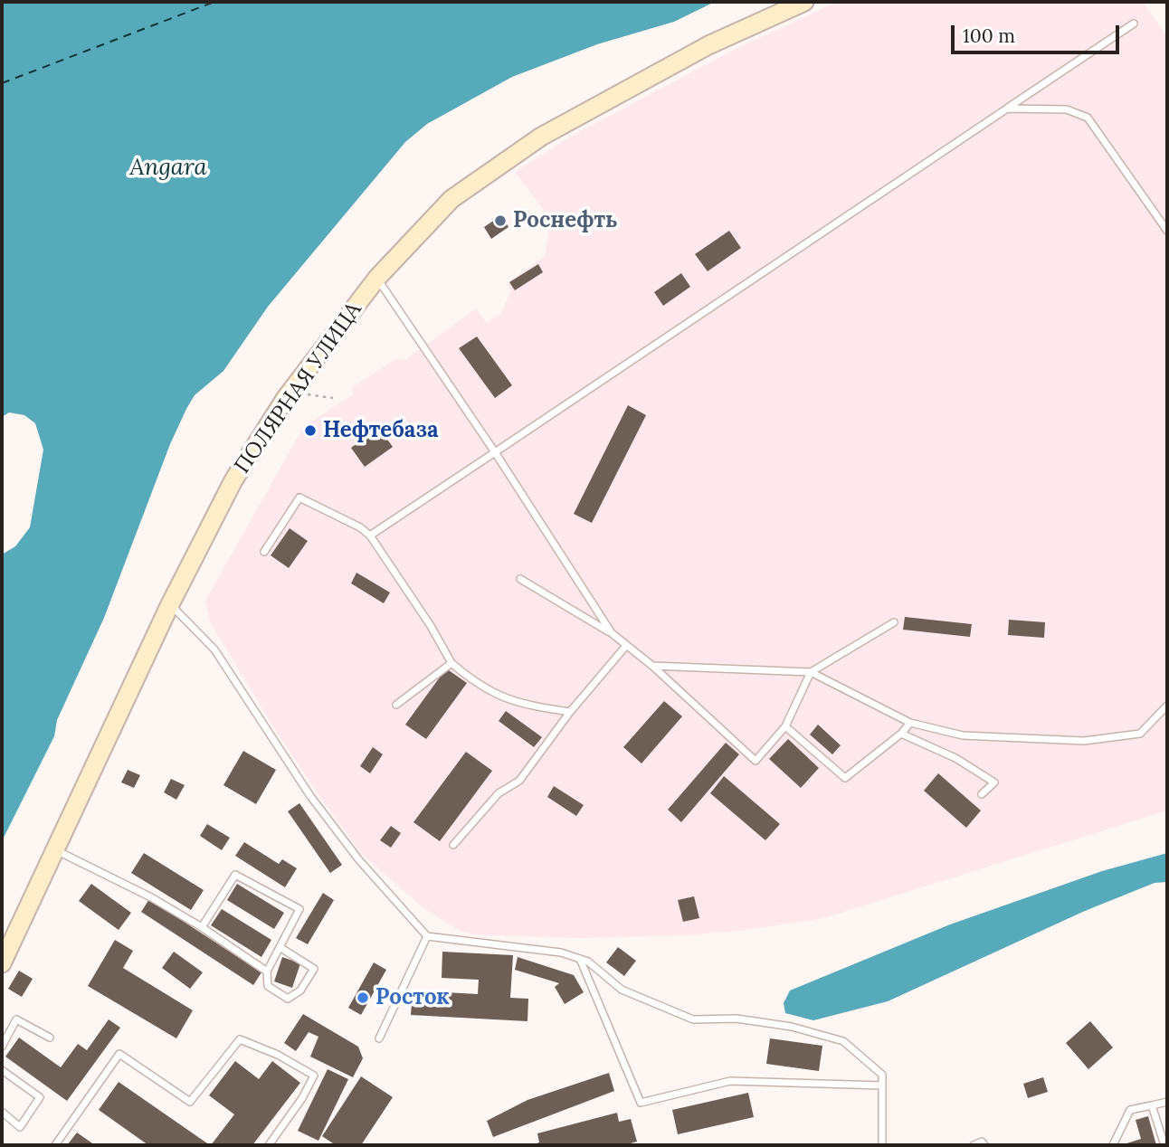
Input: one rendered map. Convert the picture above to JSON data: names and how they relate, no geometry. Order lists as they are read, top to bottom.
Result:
{
  "streets": {
    "main road": ["ПОЛЯРНАЯ УЛИЦА"]
  },
  "water": ["Angara"],
  "places": ["Роснефть", "Нефтебаза", "Росток"],
  "scale_bar": "100 m"
}
